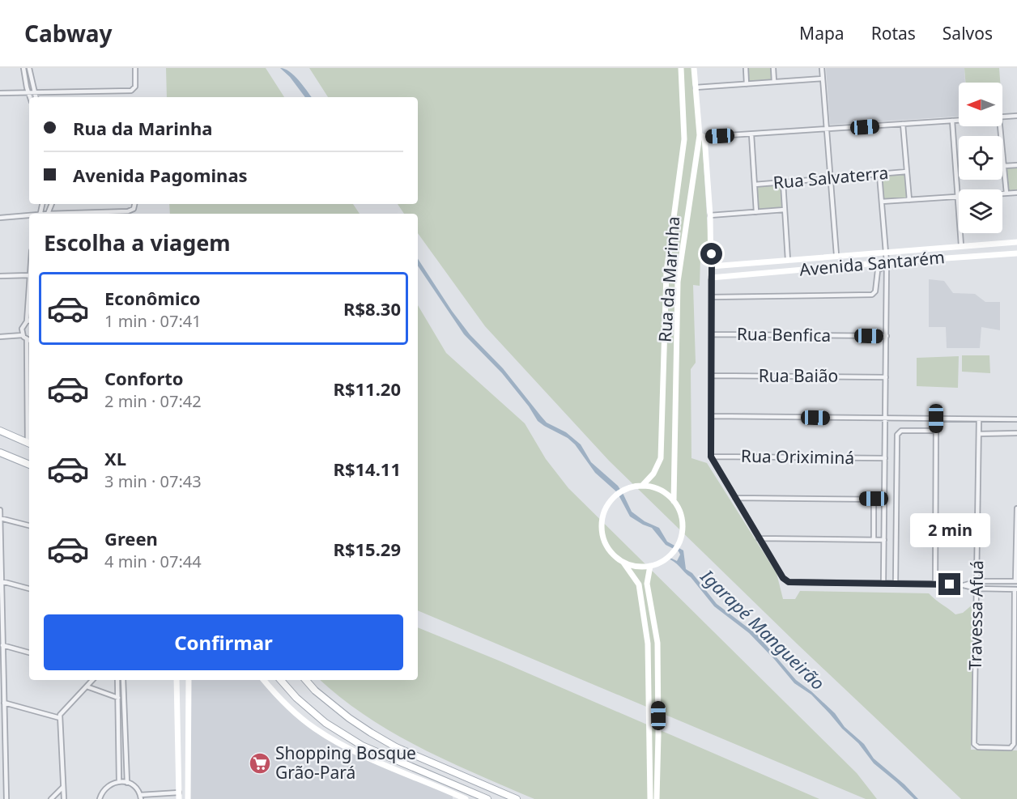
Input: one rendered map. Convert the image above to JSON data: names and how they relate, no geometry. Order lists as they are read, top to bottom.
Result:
{
  "streets": {
    "main road": ["Avenida Santarém", "Rua da Marinha"],
    "street": [
      "Rua Salvaterra",
      "Rua Benfica",
      "Rua Baião",
      "Rua Oriximiná",
      "Travessa Afuá"
    ]
  },
  "crossings": [
    ["Avenida Santarém", "Rua da Marinha"],
    ["Rua da Marinha", "Rua Benfica"],
    ["Rua da Marinha", "Rua Baião"],
    ["Rua da Marinha", "Rua Oriximiná"]
  ],
  "water": ["Igarapé Mangueirão"],
  "places": {
    "supermarket": ["Shopping Bosque Grão-Pará"]
  },
  "north": "left",
  "page": {
    "header": "Cabway",
    "nav": ["Mapa", "Rotas", "Salvos"],
    "banner": ["Rua da Marinha", "Avenida Pagominas"],
    "heading": "Escolha a viagem",
    "list": [
      {
        "name": "Econômico",
        "note": "1 min · 07:41",
        "value": "R$8.30"
      },
      {
        "name": "Conforto",
        "note": "2 min · 07:42",
        "value": "R$11.20"
      },
      {
        "name": "XL",
        "note": "3 min · 07:43",
        "value": "R$14.11"
      },
      {
        "name": "Green",
        "note": "4 min · 07:44",
        "value": "R$15.29"
      }
    ],
    "bubble": "2 min",
    "buttons": "Confirmar"
  }
}
